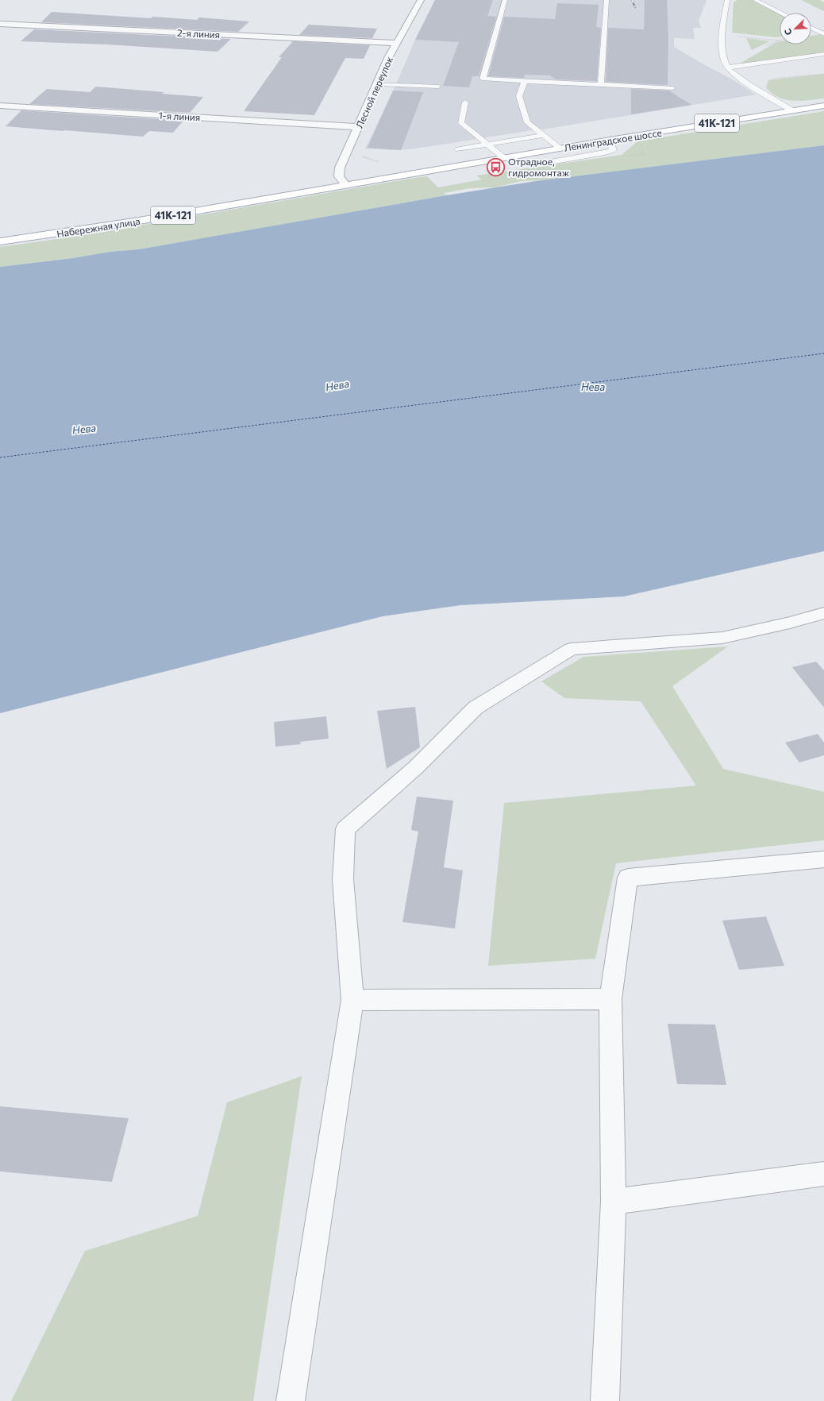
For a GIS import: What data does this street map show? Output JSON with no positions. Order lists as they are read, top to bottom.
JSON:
{
  "streets": {
    "main road": ["41К-121", "Ленинградское шоссе", "Набережная улица"],
    "street": ["2-я линия", "Лесной переулок", "1-я линия"]
  },
  "crossings": [
    ["2-я линия", "Лесной переулок"],
    ["Лесной переулок", "1-я линия"],
    ["Лесной переулок", "Ленинградское шоссе"],
    ["Лесной переулок", "Набережная улица"],
    ["Ленинградское шоссе", "Набережная улица"]
  ],
  "water": ["Нева"],
  "places": {
    "bus stop": ["Отрадное, гидромонтаж"]
  },
  "north": "bottom left"
}
